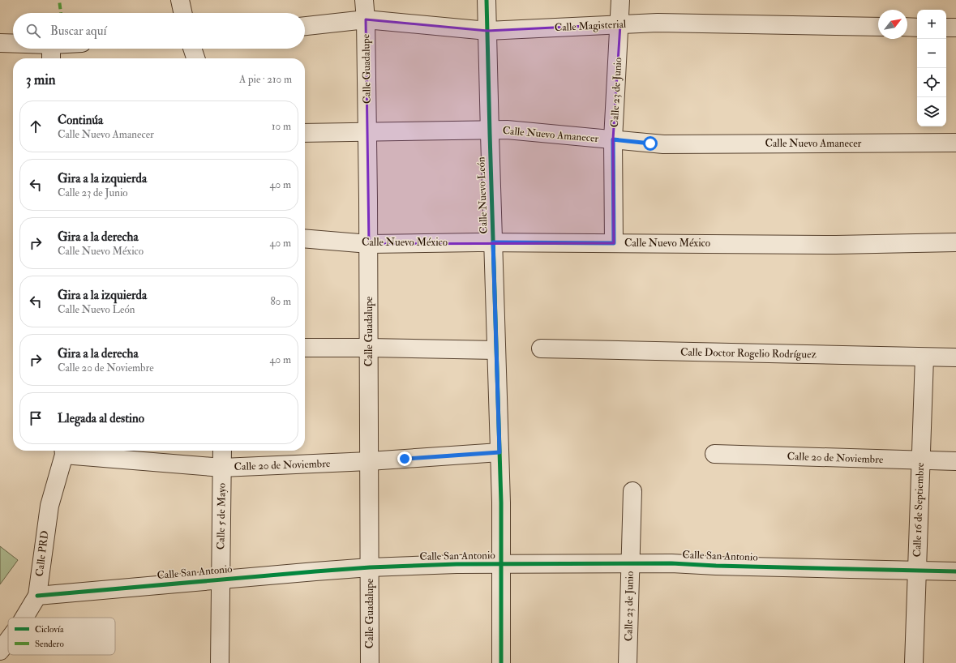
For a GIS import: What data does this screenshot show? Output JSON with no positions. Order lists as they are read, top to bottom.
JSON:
{
  "streets": {
    "street": [
      "Calle Magisterial",
      "Calle Guadalupe",
      "Calle 23 de Junio",
      "Calle Nuevo Amanecer",
      "Calle Nuevo León",
      "Calle Nuevo México",
      "Calle Doctor Rogelio Rodríguez",
      "Calle 20 de Noviembre",
      "Calle 16 de Septiembre",
      "Calle 5 de Mayo",
      "Calle PRD",
      "Calle San Antonio"
    ]
  },
  "crossings": [
    ["Calle Magisterial", "Calle Guadalupe"],
    ["Calle Magisterial", "Calle 23 de Junio"],
    ["Calle Magisterial", "Calle Nuevo León"],
    ["Calle Guadalupe", "Calle Nuevo Amanecer"],
    ["Calle Guadalupe", "Calle Nuevo México"],
    ["Calle Guadalupe", "Calle 20 de Noviembre"],
    ["Calle Guadalupe", "Calle San Antonio"],
    ["Calle 23 de Junio", "Calle Nuevo Amanecer"],
    ["Calle 23 de Junio", "Calle Nuevo México"],
    ["Calle 23 de Junio", "Calle San Antonio"],
    ["Calle Nuevo Amanecer", "Calle Nuevo León"],
    ["Calle Nuevo León", "Calle Nuevo México"],
    ["Calle Nuevo León", "Calle 20 de Noviembre"],
    ["Calle Nuevo León", "Calle San Antonio"],
    ["Calle Doctor Rogelio Rodríguez", "Calle 16 de Septiembre"],
    ["Calle 20 de Noviembre", "Calle 16 de Septiembre"],
    ["Calle 20 de Noviembre", "Calle 5 de Mayo"],
    ["Calle 20 de Noviembre", "Calle PRD"],
    ["Calle 16 de Septiembre", "Calle San Antonio"],
    ["Calle 5 de Mayo", "Calle San Antonio"],
    ["Calle PRD", "Calle San Antonio"]
  ],
  "legend": ["Ciclovía", "Sendero"],
  "north": "top right",
  "page": {
    "map_buttons": ["+", "−"],
    "search": "Buscar aquí",
    "heading": ["3 min", "A pie · 210 m"],
    "list": [
      ["Continúa", "Calle Nuevo Amanecer", "10 m"],
      ["Gira a la izquierda", "Calle 23 de Junio", "40 m"],
      ["Gira a la derecha", "Calle Nuevo México", "40 m"],
      ["Gira a la izquierda", "Calle Nuevo León", "80 m"],
      ["Gira a la derecha", "Calle 20 de Noviembre", "40 m"],
      "Llegada al destino"
    ]
  }
}
